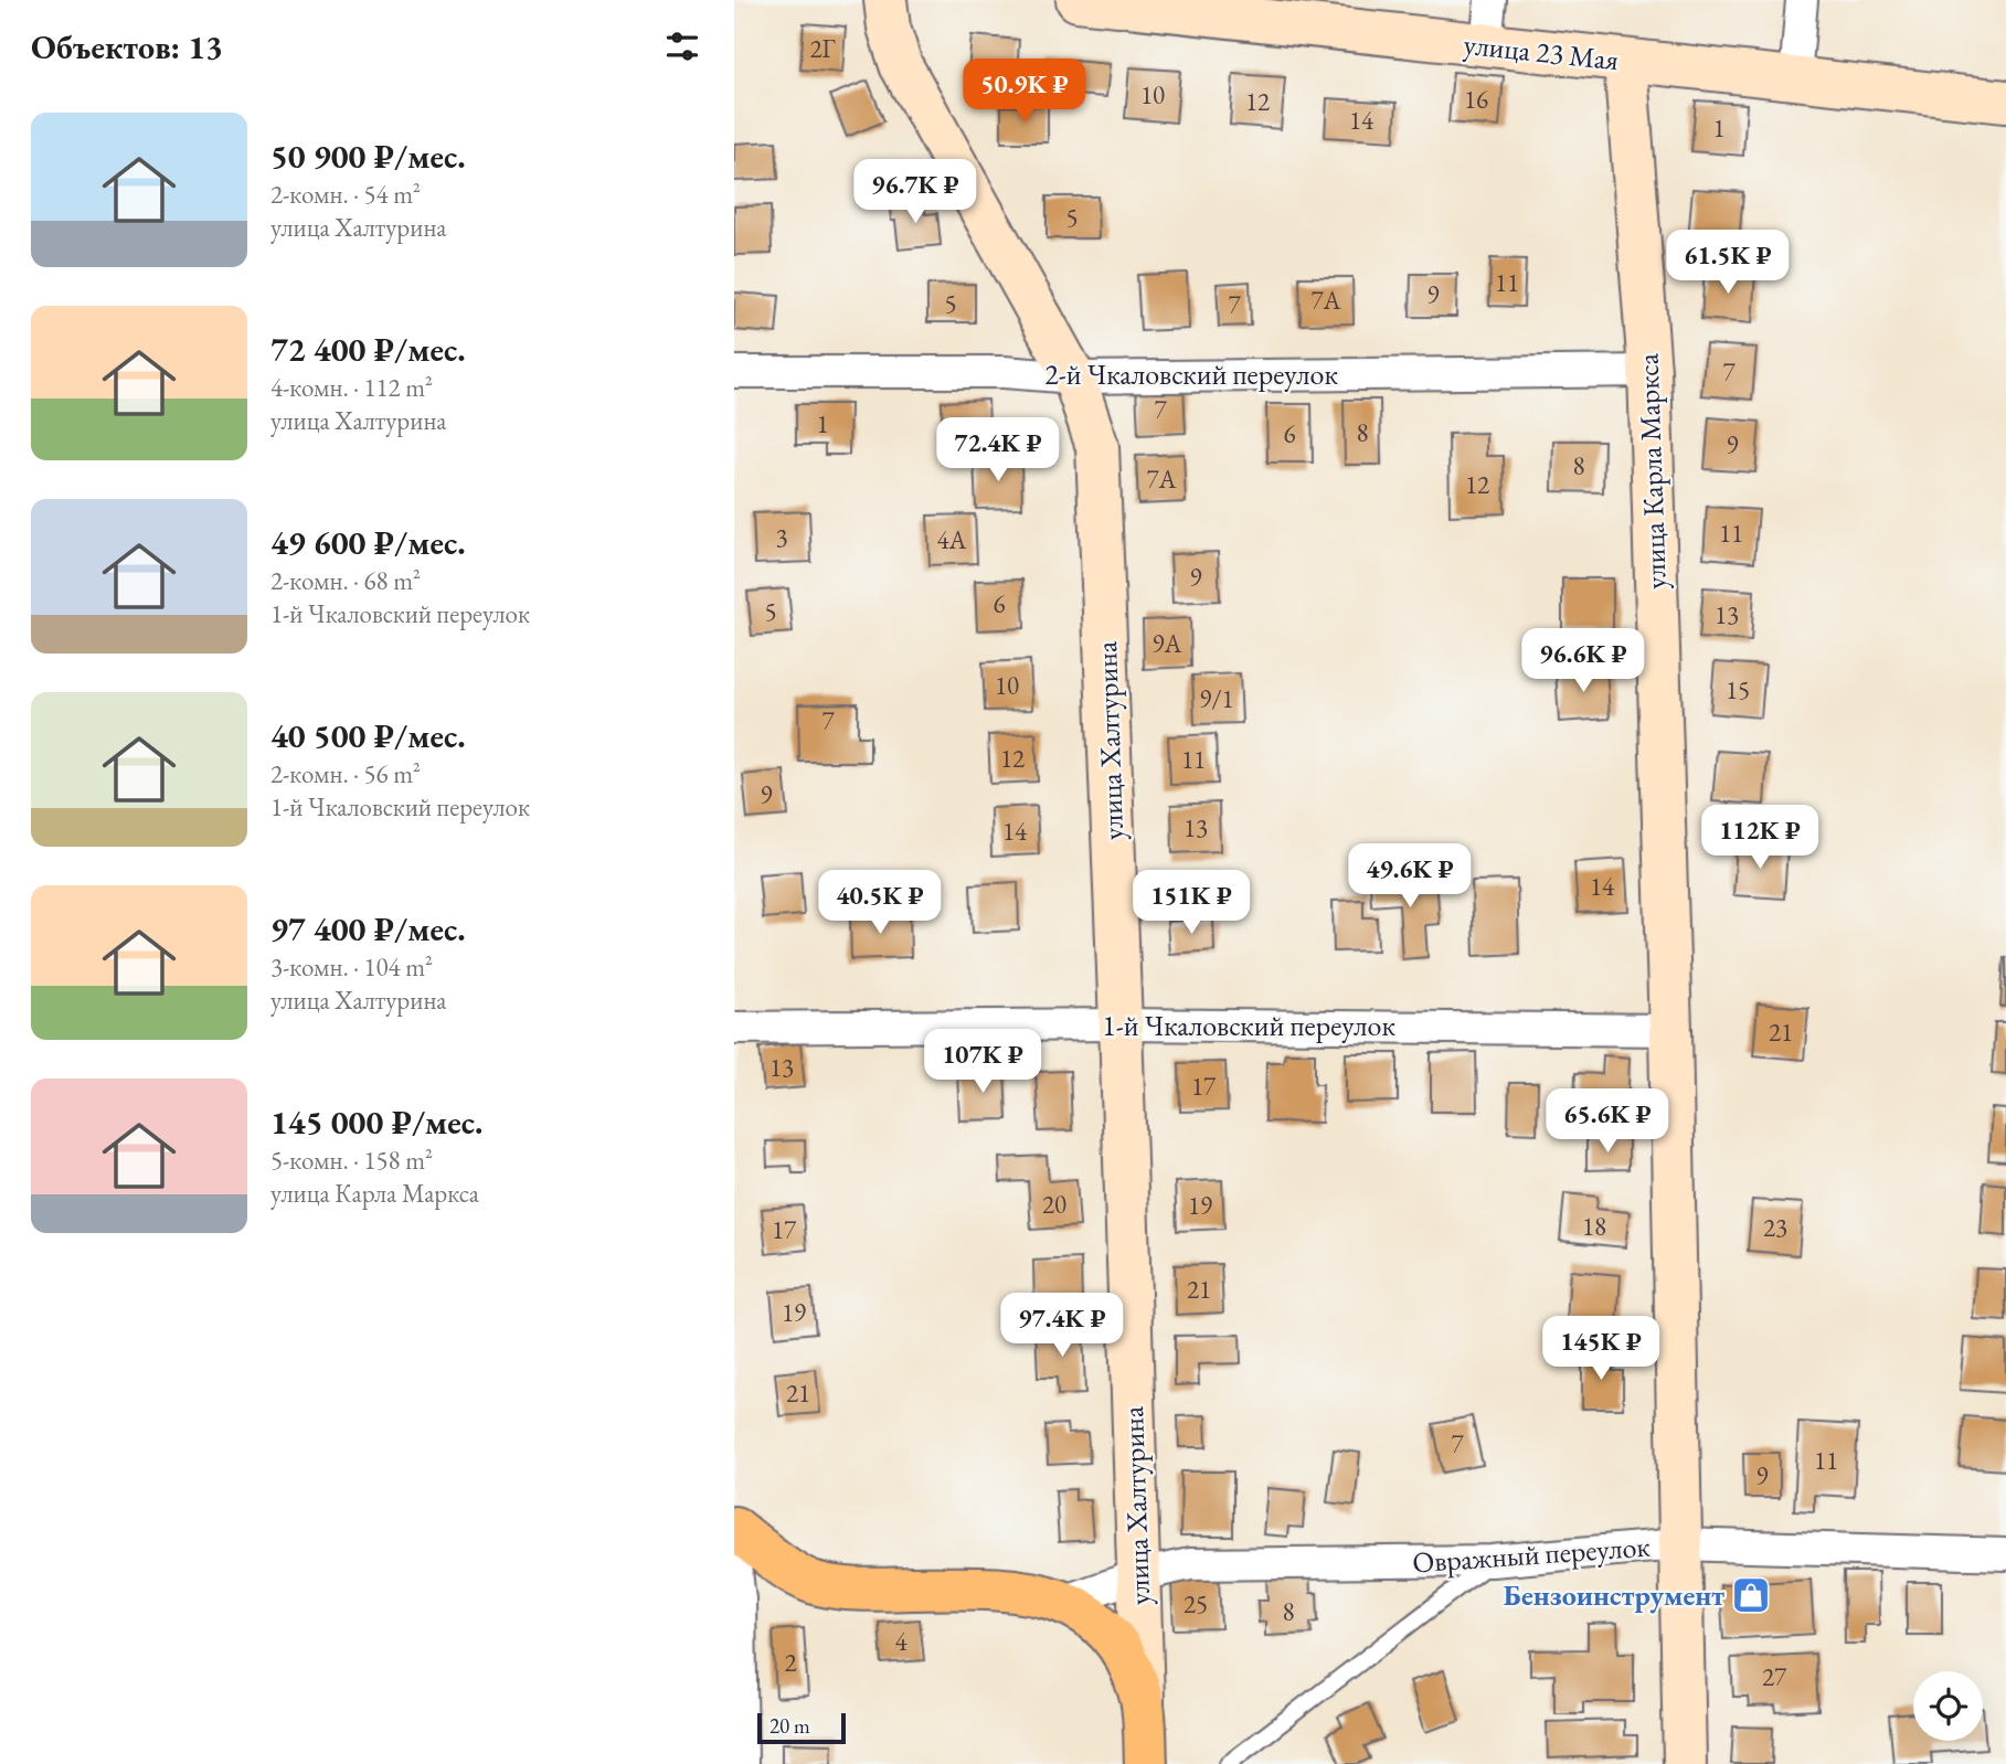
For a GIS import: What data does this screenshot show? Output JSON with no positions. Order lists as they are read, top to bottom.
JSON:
{
  "streets": {
    "main road": ["улица Халтурина"],
    "street": [
      "улица 23 Мая",
      "2-й Чкаловский переулок",
      "улица Карла Маркса",
      "1-й Чкаловский переулок",
      "Овражный переулок"
    ]
  },
  "crossings": [
    ["улица 23 Мая", "улица Карла Маркса"],
    ["2-й Чкаловский переулок", "улица Карла Маркса"],
    ["2-й Чкаловский переулок", "улица Халтурина"],
    ["улица Карла Маркса", "1-й Чкаловский переулок"],
    ["улица Карла Маркса", "Овражный переулок"],
    ["улица Халтурина", "1-й Чкаловский переулок"],
    ["улица Халтурина", "Овражный переулок"]
  ],
  "places": {
    "shop": ["Бензоинструмент"]
  },
  "house_numbers": [
    "2Г",
    "10",
    "16",
    "12",
    "14",
    "1",
    "5",
    "11",
    "9",
    "7А",
    "5",
    "7",
    "7",
    "7",
    "1",
    "8",
    "6",
    "9",
    "8",
    "7А",
    "12",
    "11",
    "3",
    "4А",
    "9",
    "6",
    "5",
    "13",
    "9А",
    "10",
    "15",
    "9/1",
    "7",
    "12",
    "11",
    "9",
    "13",
    "14",
    "14",
    "21",
    "13",
    "17",
    "20",
    "19",
    "18",
    "23",
    "17",
    "21",
    "19",
    "21",
    "7",
    "11",
    "9",
    "25",
    "8",
    "4",
    "2",
    "27"
  ],
  "scale_bar": "20 m",
  "page": {
    "heading": "Объектов: 13",
    "price": [
      "50.9K ₽",
      "96.7K ₽",
      "61.5K ₽",
      "72.4K ₽",
      "96.6K ₽",
      "112K ₽",
      "49.6K ₽",
      "40.5K ₽",
      "151K ₽",
      "107K ₽",
      "65.6K ₽",
      "97.4K ₽",
      "145K ₽"
    ],
    "list": [
      {
        "name": "50 900 ₽/мес.",
        "note": "2-комн. · 54 m² · улица Халтурина"
      },
      {
        "name": "72 400 ₽/мес.",
        "note": "4-комн. · 112 m² · улица Халтурина"
      },
      {
        "name": "49 600 ₽/мес.",
        "note": "2-комн. · 68 m² · 1-й Чкаловский переулок"
      },
      {
        "name": "40 500 ₽/мес.",
        "note": "2-комн. · 56 m² · 1-й Чкаловский переулок"
      },
      {
        "name": "97 400 ₽/мес.",
        "note": "3-комн. · 104 m² · улица Халтурина"
      },
      {
        "name": "145 000 ₽/мес.",
        "note": "5-комн. · 158 m² · улица Карла Маркса"
      }
    ],
    "scale": "20 m"
  }
}
